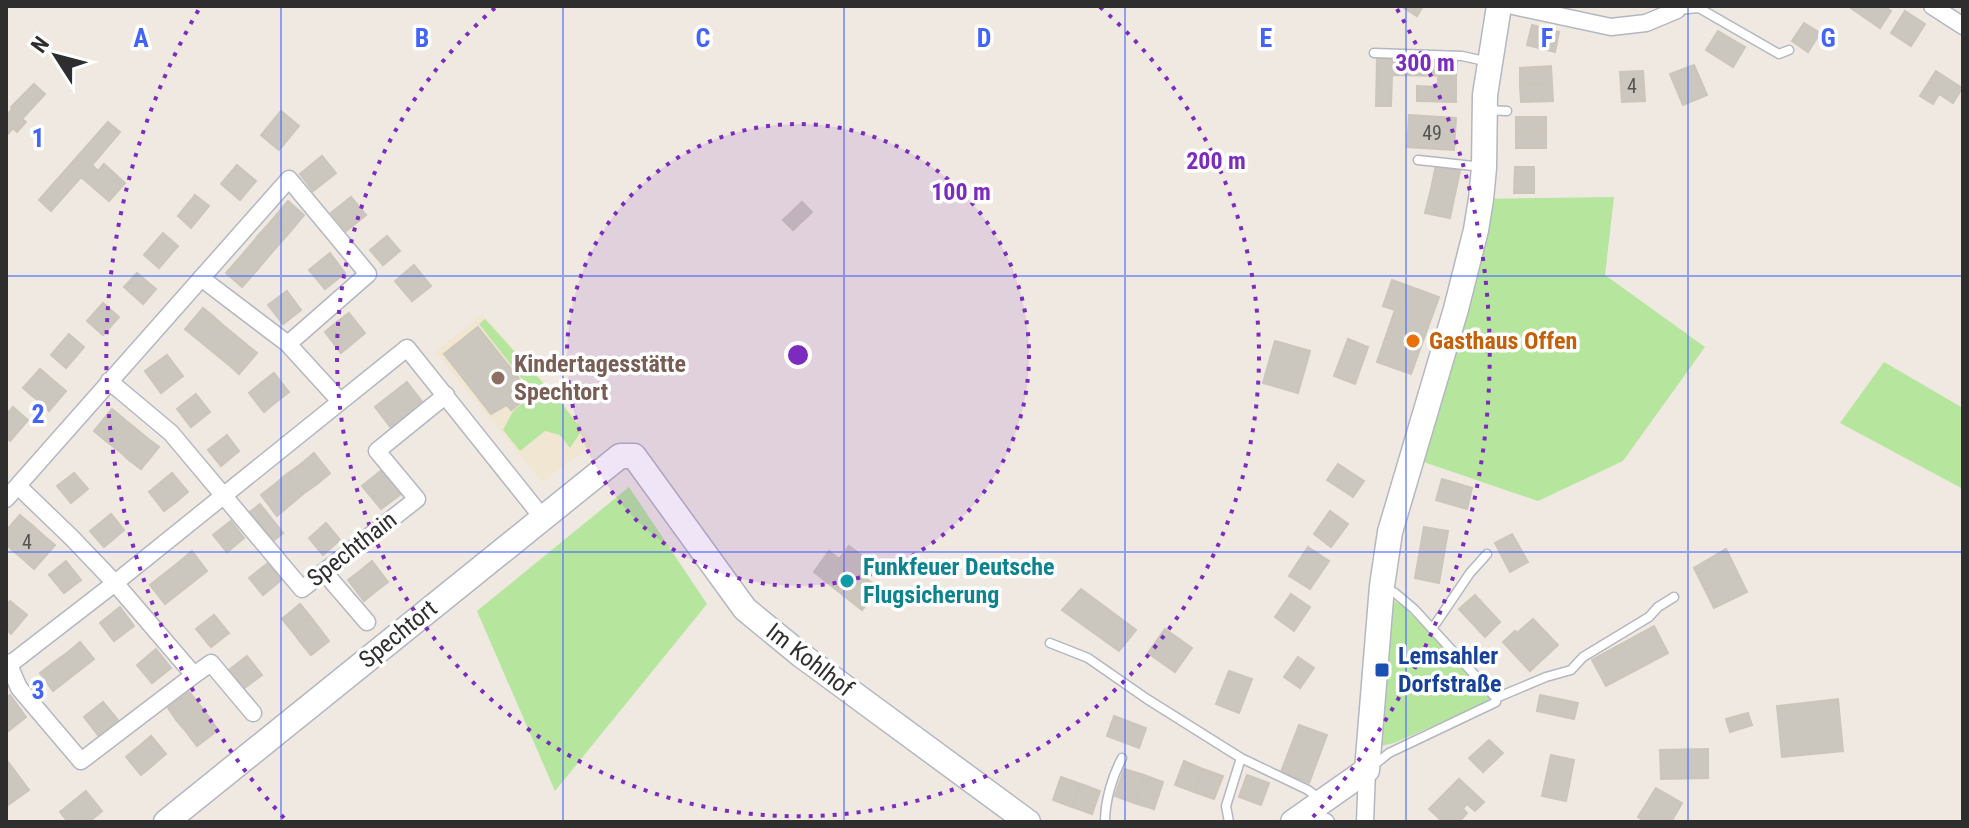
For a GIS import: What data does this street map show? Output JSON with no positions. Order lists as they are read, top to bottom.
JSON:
{
  "streets": {
    "street": ["Spechthain", "Spechtort", "Im Kohlhof"]
  },
  "crossings": [
    ["Spechtort", "Im Kohlhof"]
  ],
  "places": {
    "other": ["Gasthaus Offen", "Kindertagesstätte Spechtort", "Funkfeuer Deutsche Flugsicherung"],
    "transit": ["Lemsahler Dorfstraße"]
  },
  "house_numbers": ["4", "49", "4"],
  "north": "top left",
  "grid": {
    "columns": [
      "A",
      "B",
      "C",
      "D",
      "E",
      "F",
      "G"
    ],
    "rows": ["1", "2", "3"]
  },
  "rings": ["300 m", "200 m", "100 m"]
}
